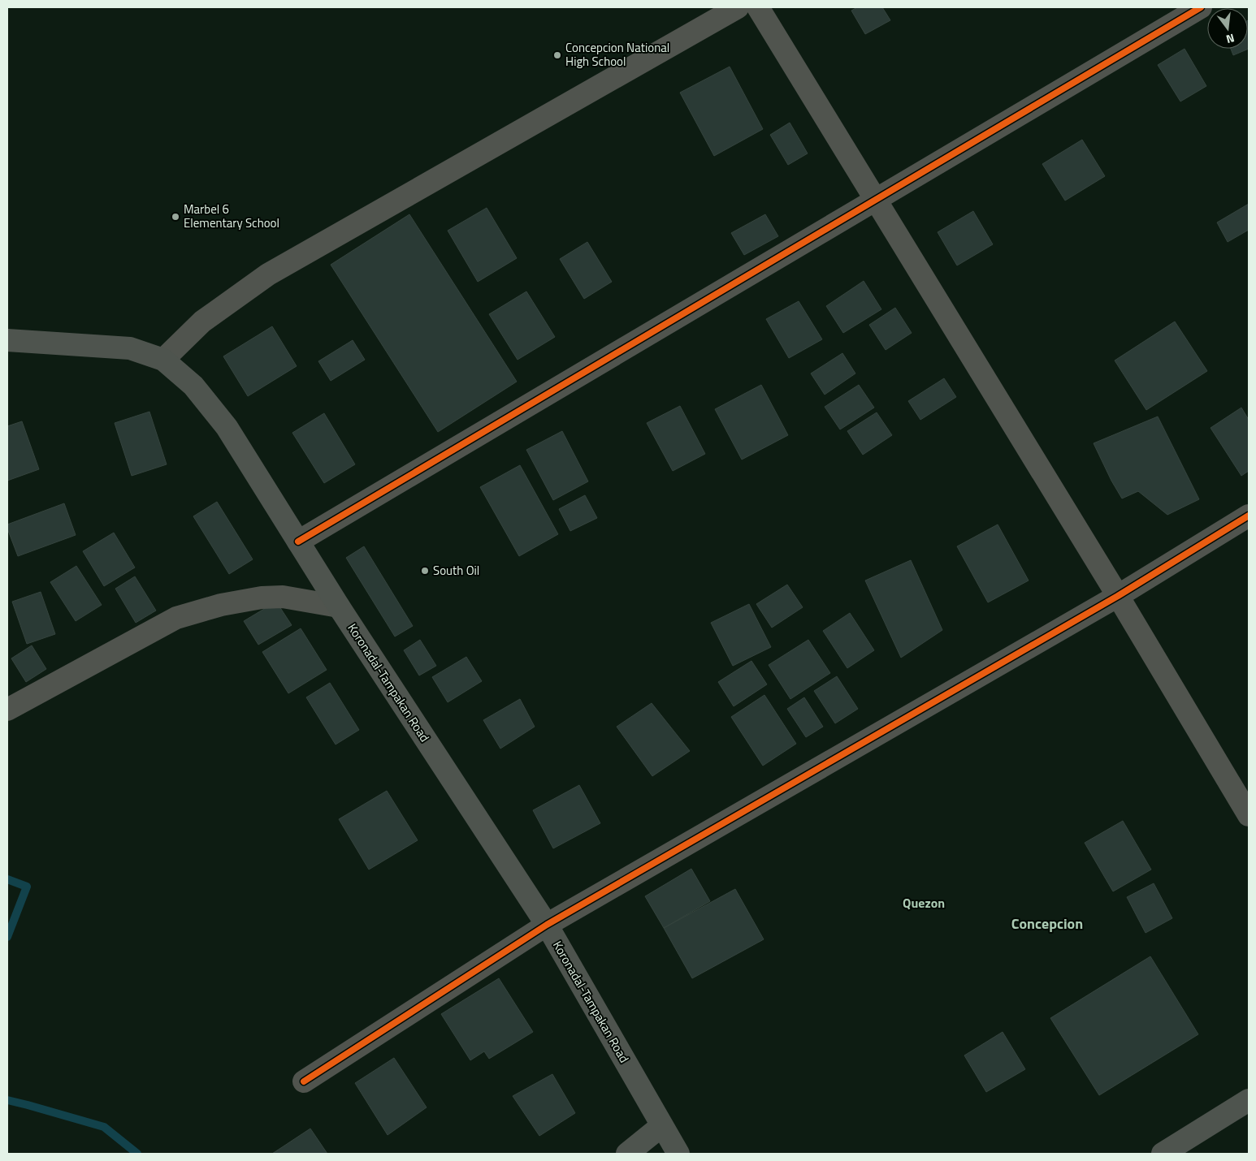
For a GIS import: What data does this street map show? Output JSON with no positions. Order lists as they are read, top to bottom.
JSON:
{
  "streets": {
    "main road": ["Koronadal-Tampakan Road"]
  },
  "districts": ["Quezon", "Concepcion"],
  "places": ["Concepcion National High School", "Marbel 6 Elementary School", "South Oil"],
  "north": "bottom"
}
